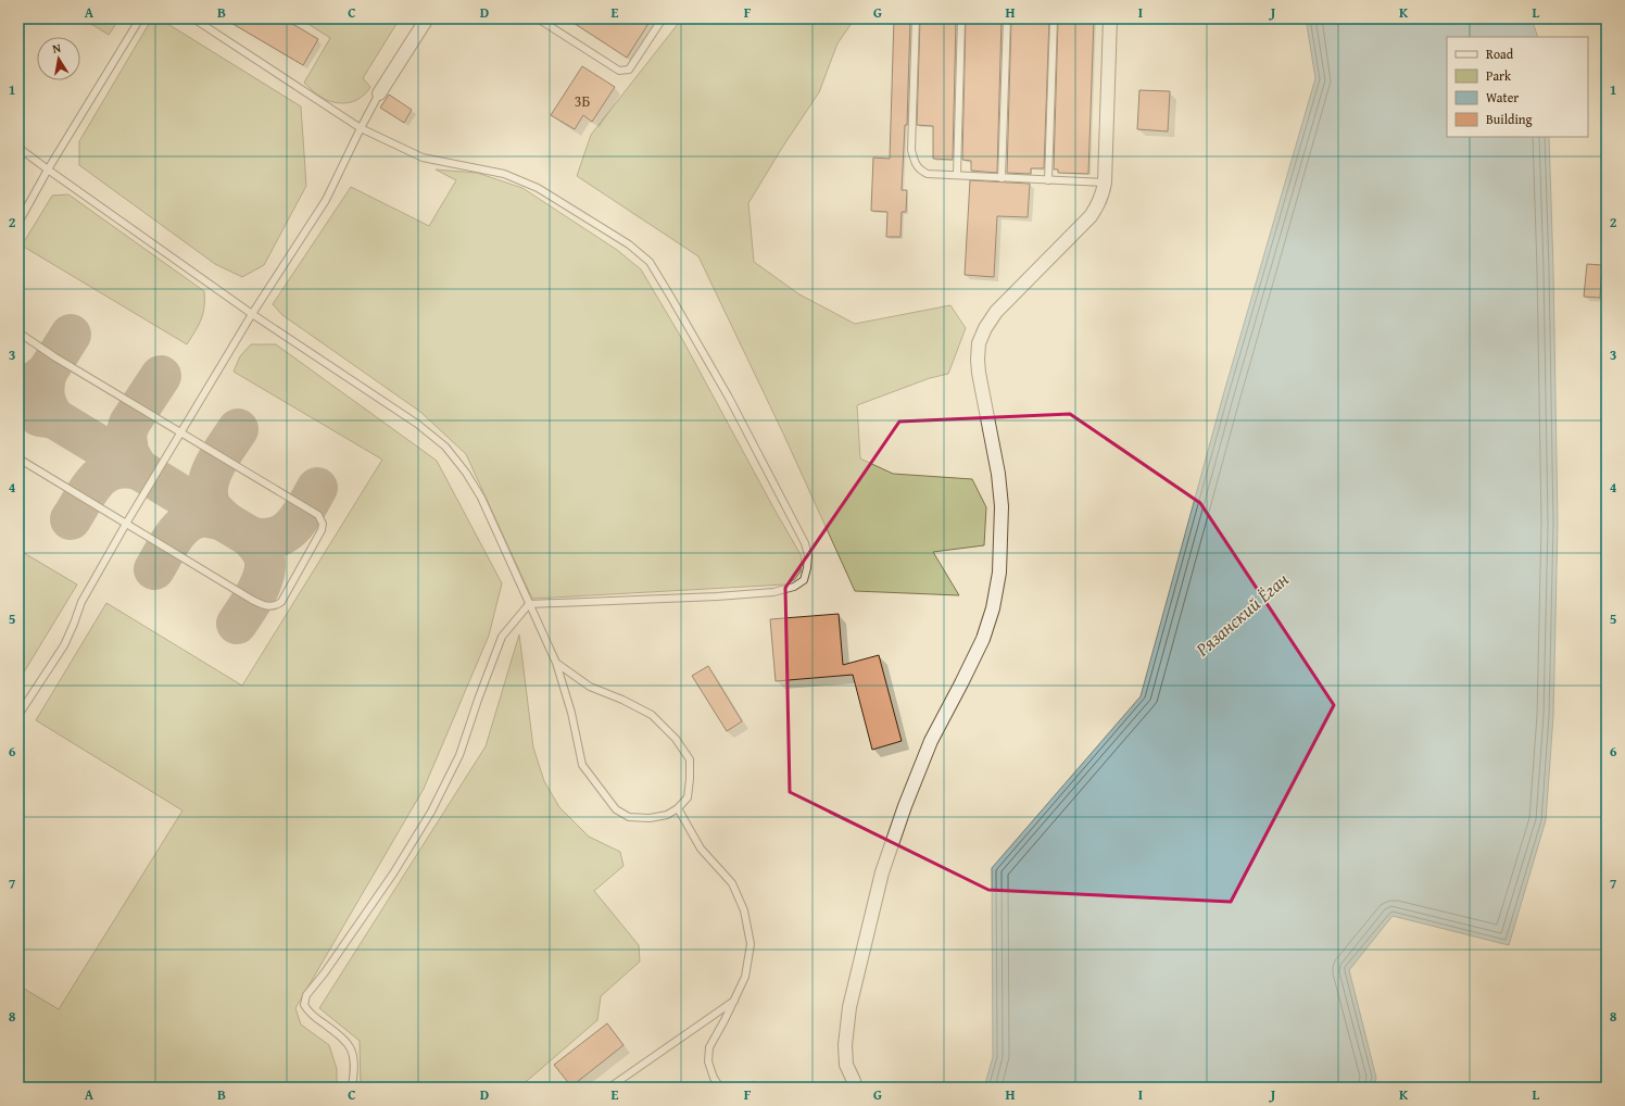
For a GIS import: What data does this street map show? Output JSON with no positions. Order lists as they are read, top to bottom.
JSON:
{
  "water": ["Рязанский Ёган"],
  "house_numbers": ["3Б"],
  "legend": [
    "Road",
    "Park",
    "Water",
    "Building"
  ],
  "north": "top",
  "grid": {
    "columns": [
      "A",
      "B",
      "C",
      "D",
      "E",
      "F",
      "G",
      "H",
      "I",
      "J",
      "K",
      "L"
    ],
    "rows": [
      "1",
      "2",
      "3",
      "4",
      "5",
      "6",
      "7",
      "8"
    ]
  }
}
